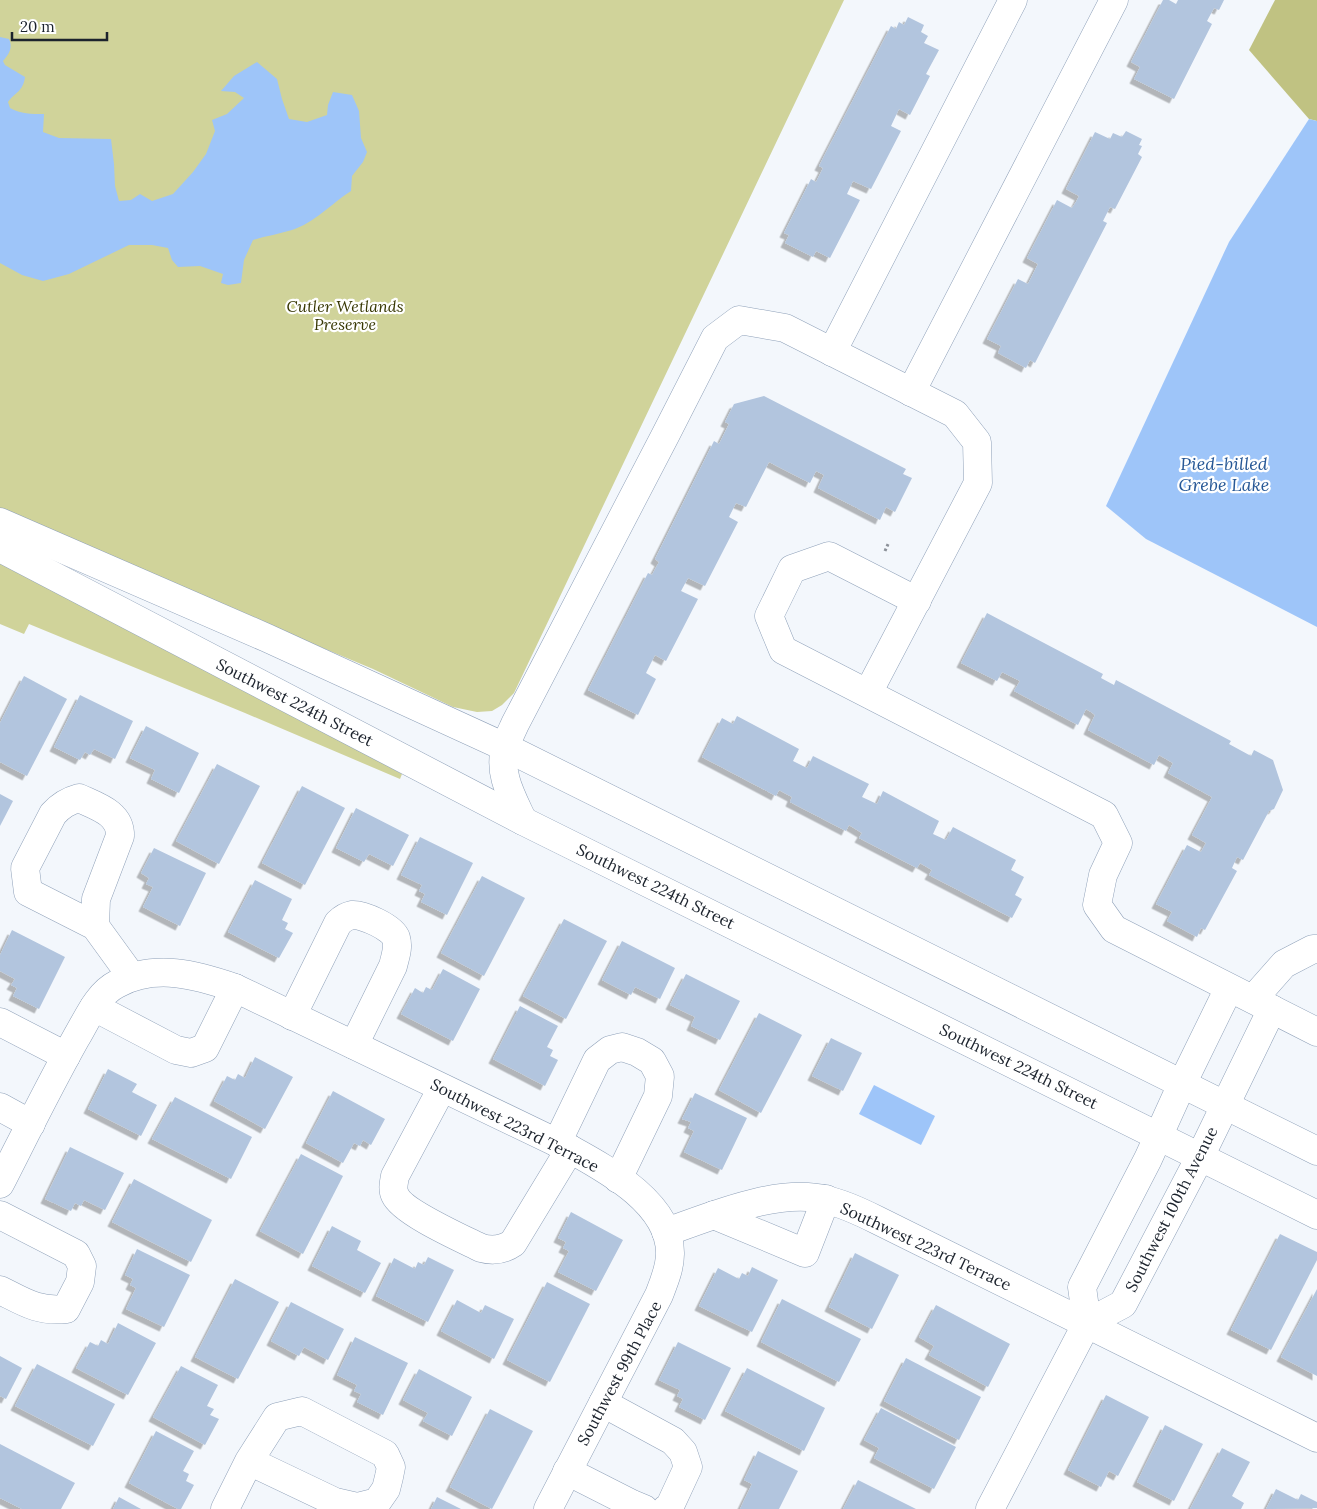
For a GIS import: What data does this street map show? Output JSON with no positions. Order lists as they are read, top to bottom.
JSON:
{
  "streets": {
    "street": [
      "Southwest 224th Street",
      "Southwest 223rd Terrace",
      "Southwest 100th Avenue",
      "Southwest 99th Place"
    ]
  },
  "crossings": [
    ["Southwest 224th Street", "Southwest 100th Avenue"],
    ["Southwest 223rd Terrace", "Southwest 100th Avenue"],
    ["Southwest 223rd Terrace", "Southwest 99th Place"]
  ],
  "water": ["Pied-billed Grebe Lake"],
  "parks": ["Cutler Wetlands Preserve"],
  "scale_bar": "20 m"
}
